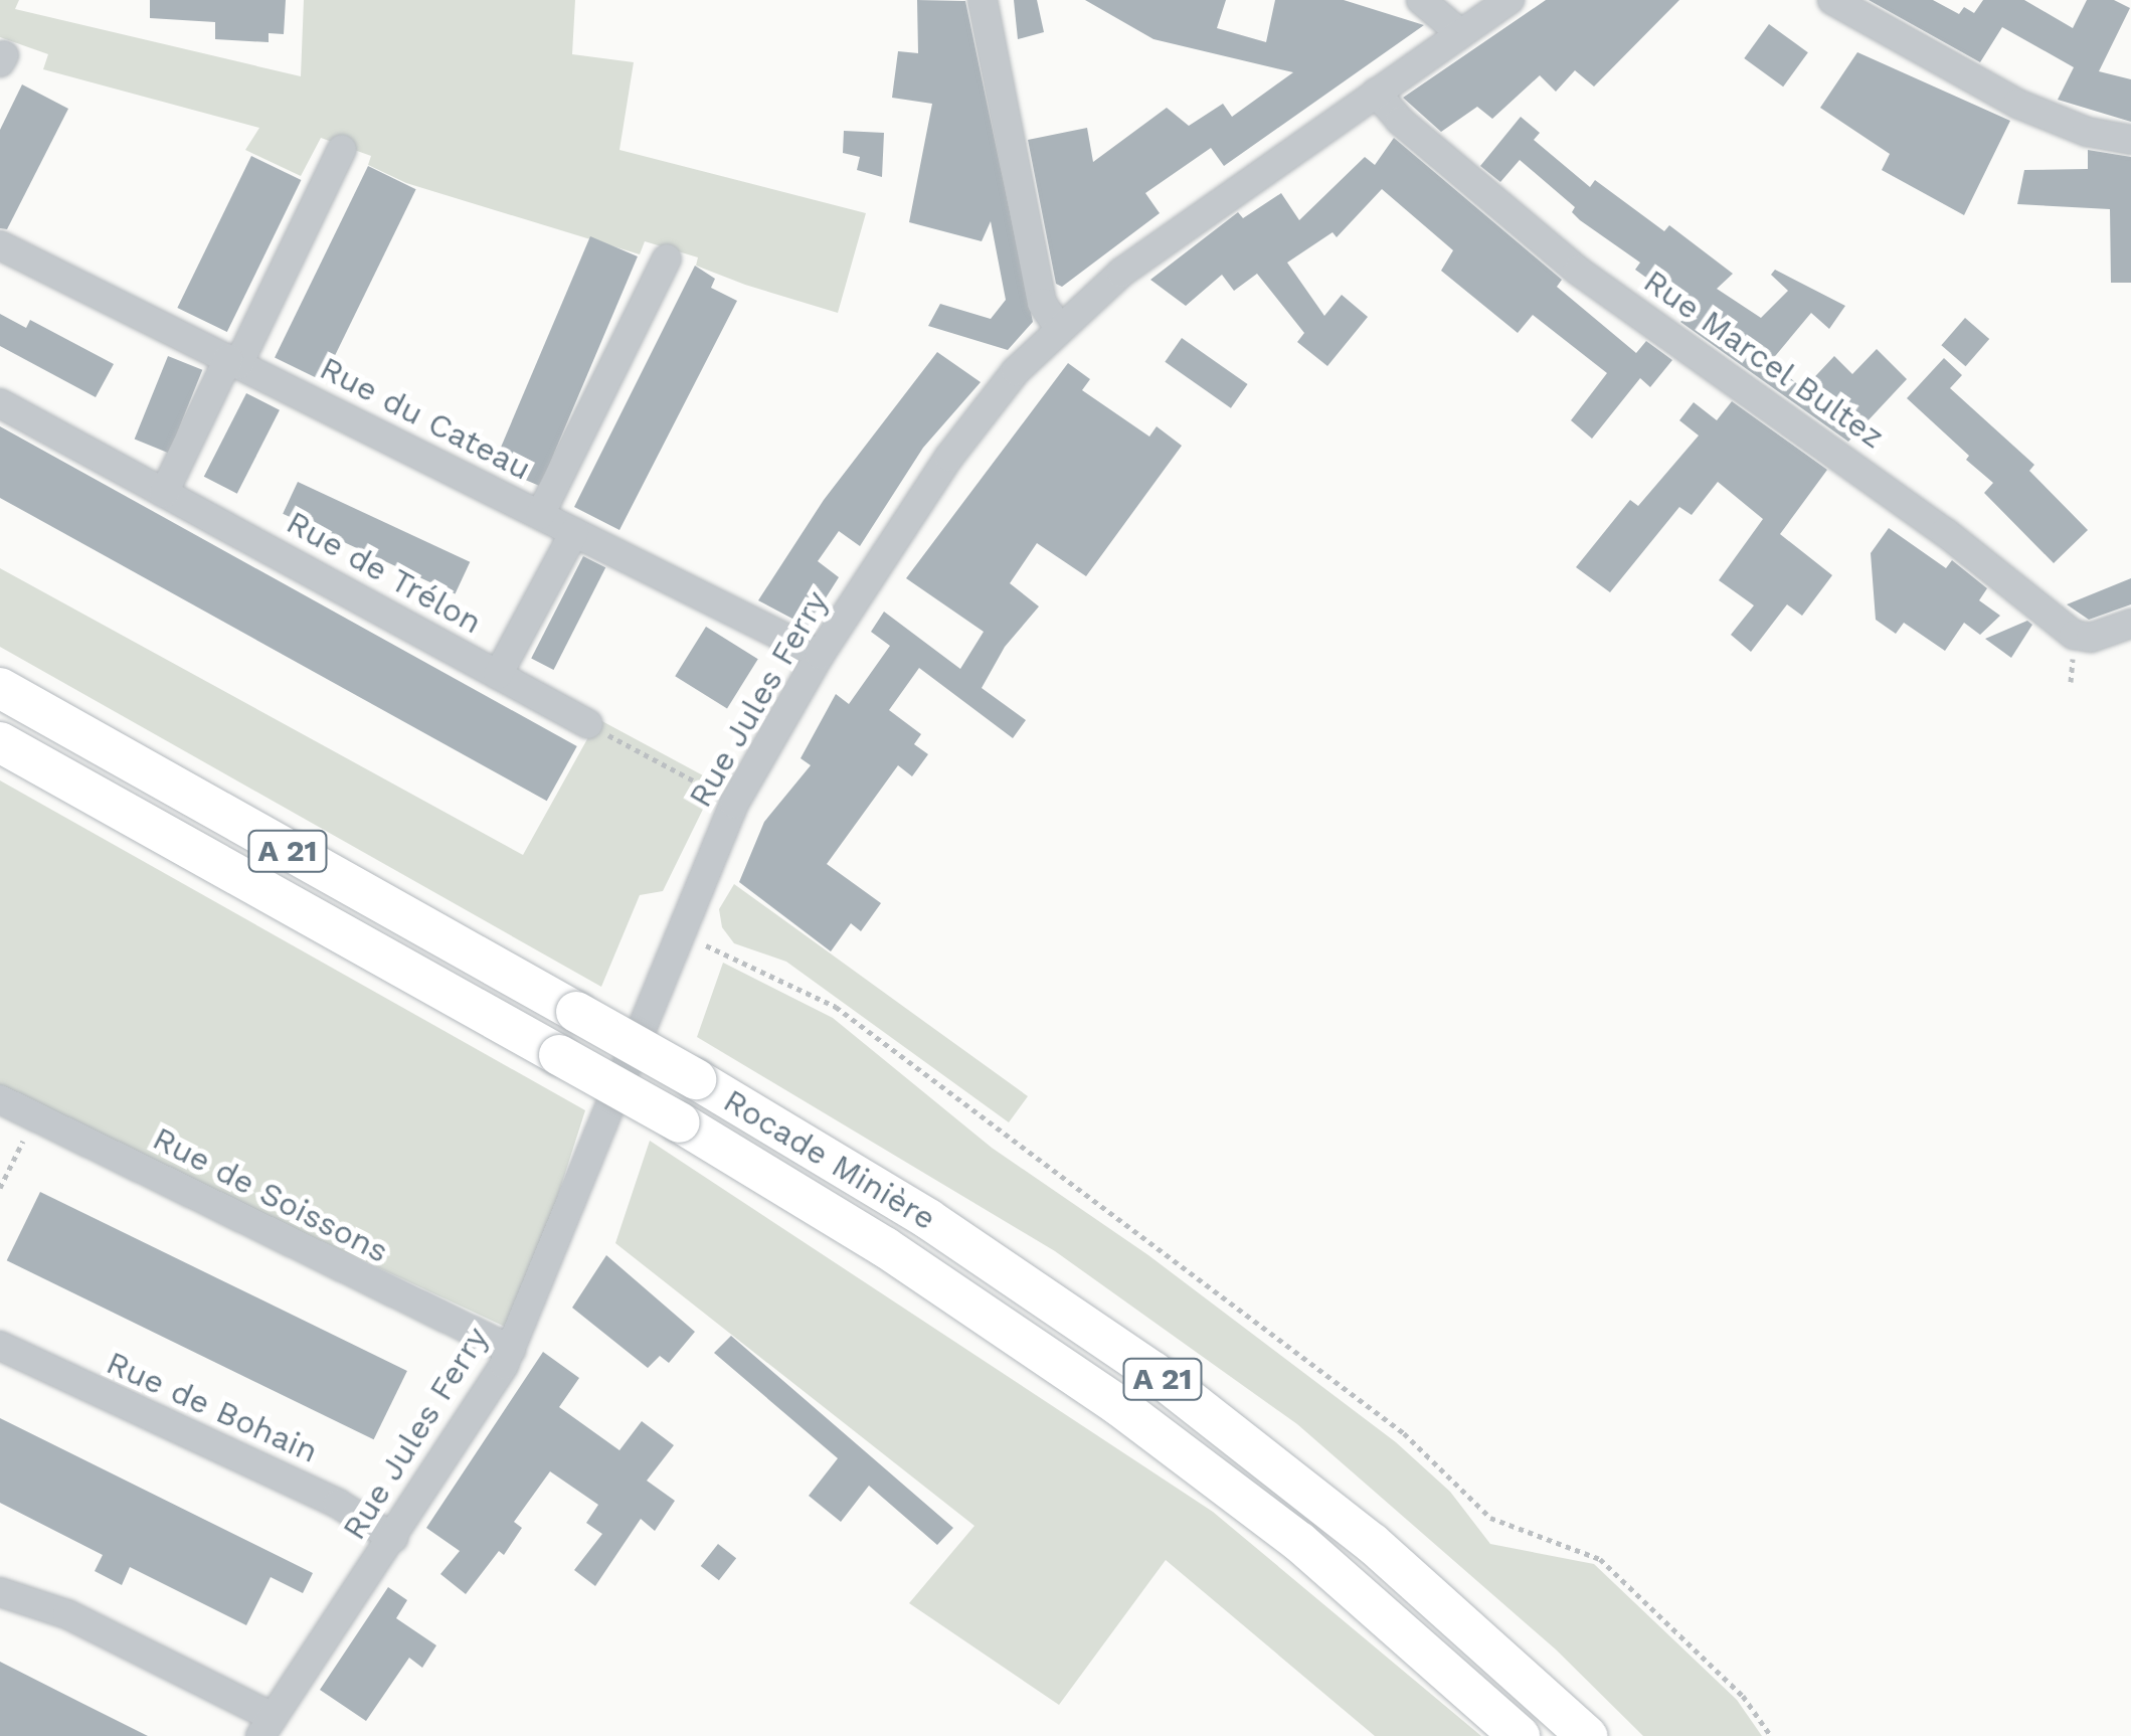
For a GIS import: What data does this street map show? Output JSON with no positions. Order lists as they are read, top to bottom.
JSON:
{
  "streets": {
    "highway": ["A 21", "Rocade Minière"],
    "street": [
      "Rue Marcel Bultez",
      "Rue du Cateau",
      "Rue de Trélon",
      "Rue Jules Ferry",
      "Rue de Soissons",
      "Rue de Bohain"
    ]
  },
  "crossings": [
    ["Rue Marcel Bultez", "Rue Jules Ferry"],
    ["Rue du Cateau", "Rue Jules Ferry"],
    ["Rue Jules Ferry", "Rue de Soissons"],
    ["Rue Jules Ferry", "Rue de Bohain"]
  ]
}
